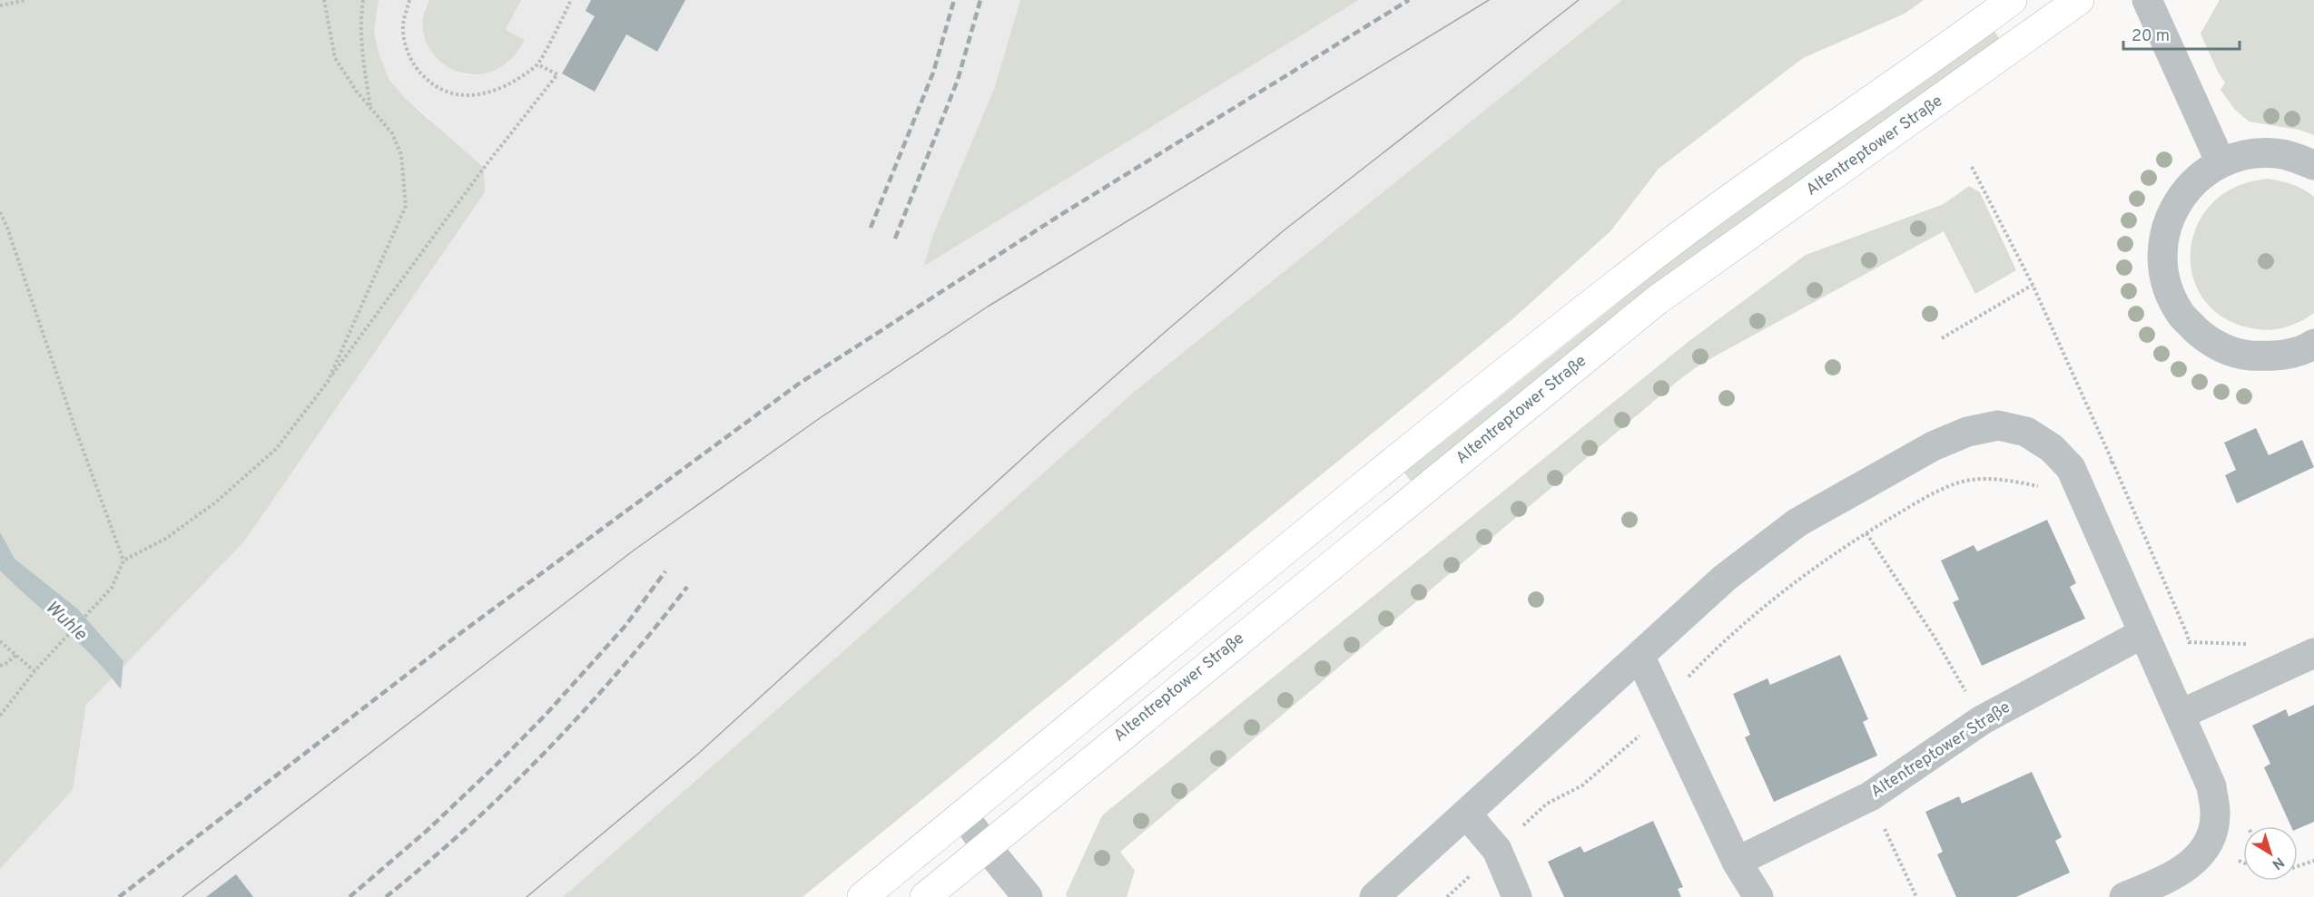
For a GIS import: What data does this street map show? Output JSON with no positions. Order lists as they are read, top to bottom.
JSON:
{
  "streets": {
    "main road": ["Altentreptower Straße"]
  },
  "water": ["Wuhle"],
  "scale_bar": "20 m",
  "north": "bottom right"
}
